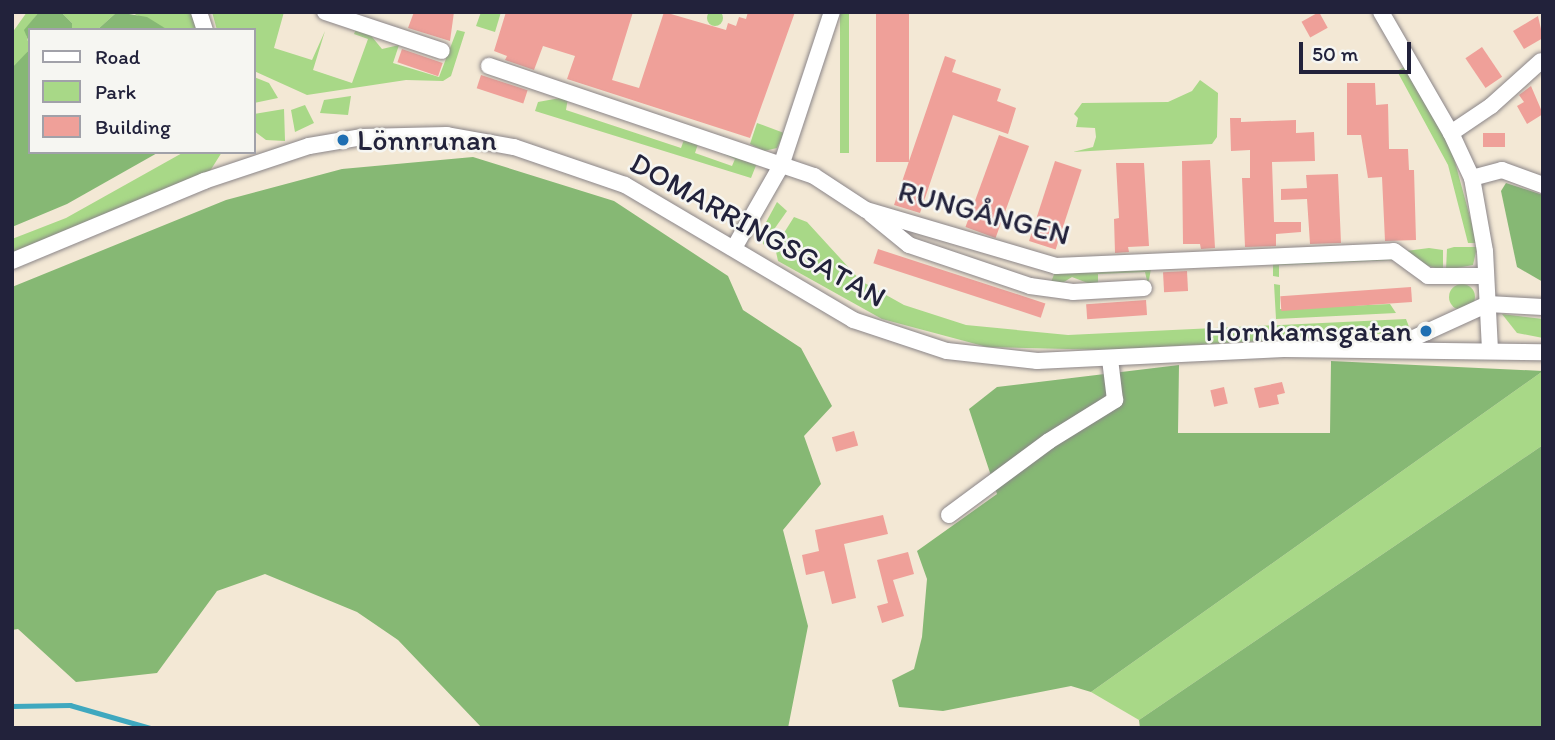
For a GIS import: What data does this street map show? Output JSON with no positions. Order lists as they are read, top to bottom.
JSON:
{
  "streets": {
    "street": ["RUNGÅNGEN", "DOMARRINGSGATAN"]
  },
  "places": ["Lönnrunan", "Hornkamsgatan"],
  "legend": ["Road", "Park", "Building"],
  "scale_bar": "50 m"
}
